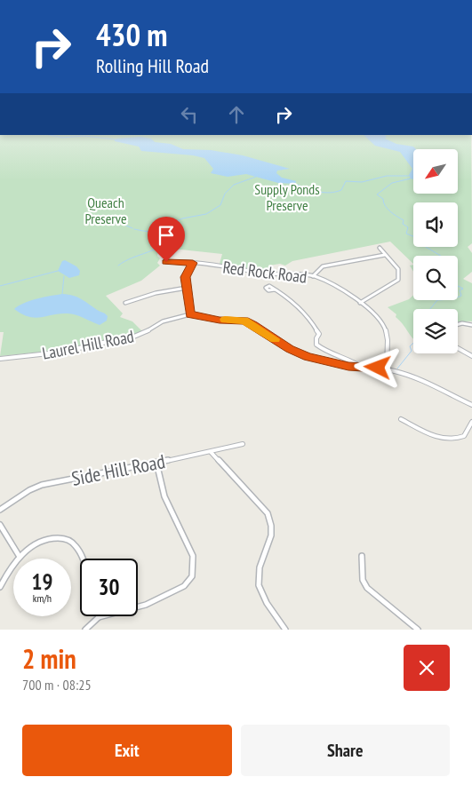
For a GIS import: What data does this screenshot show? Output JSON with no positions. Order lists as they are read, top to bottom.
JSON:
{
  "streets": {
    "street": ["Red Rock Road", "Laurel Hill Road", "Side Hill Road"]
  },
  "crossings": [
    ["Red Rock Road", "Laurel Hill Road"]
  ],
  "parks": ["Supply Ponds Preserve", "Queach Preserve"],
  "north": "bottom left",
  "page": {
    "turn": ["430 m", "Rolling Hill Road"],
    "speed": "19 km/h",
    "limit": "30",
    "heading": ["2 min", "700 m · 08:25"],
    "buttons": ["Exit", "Share"]
  }
}
